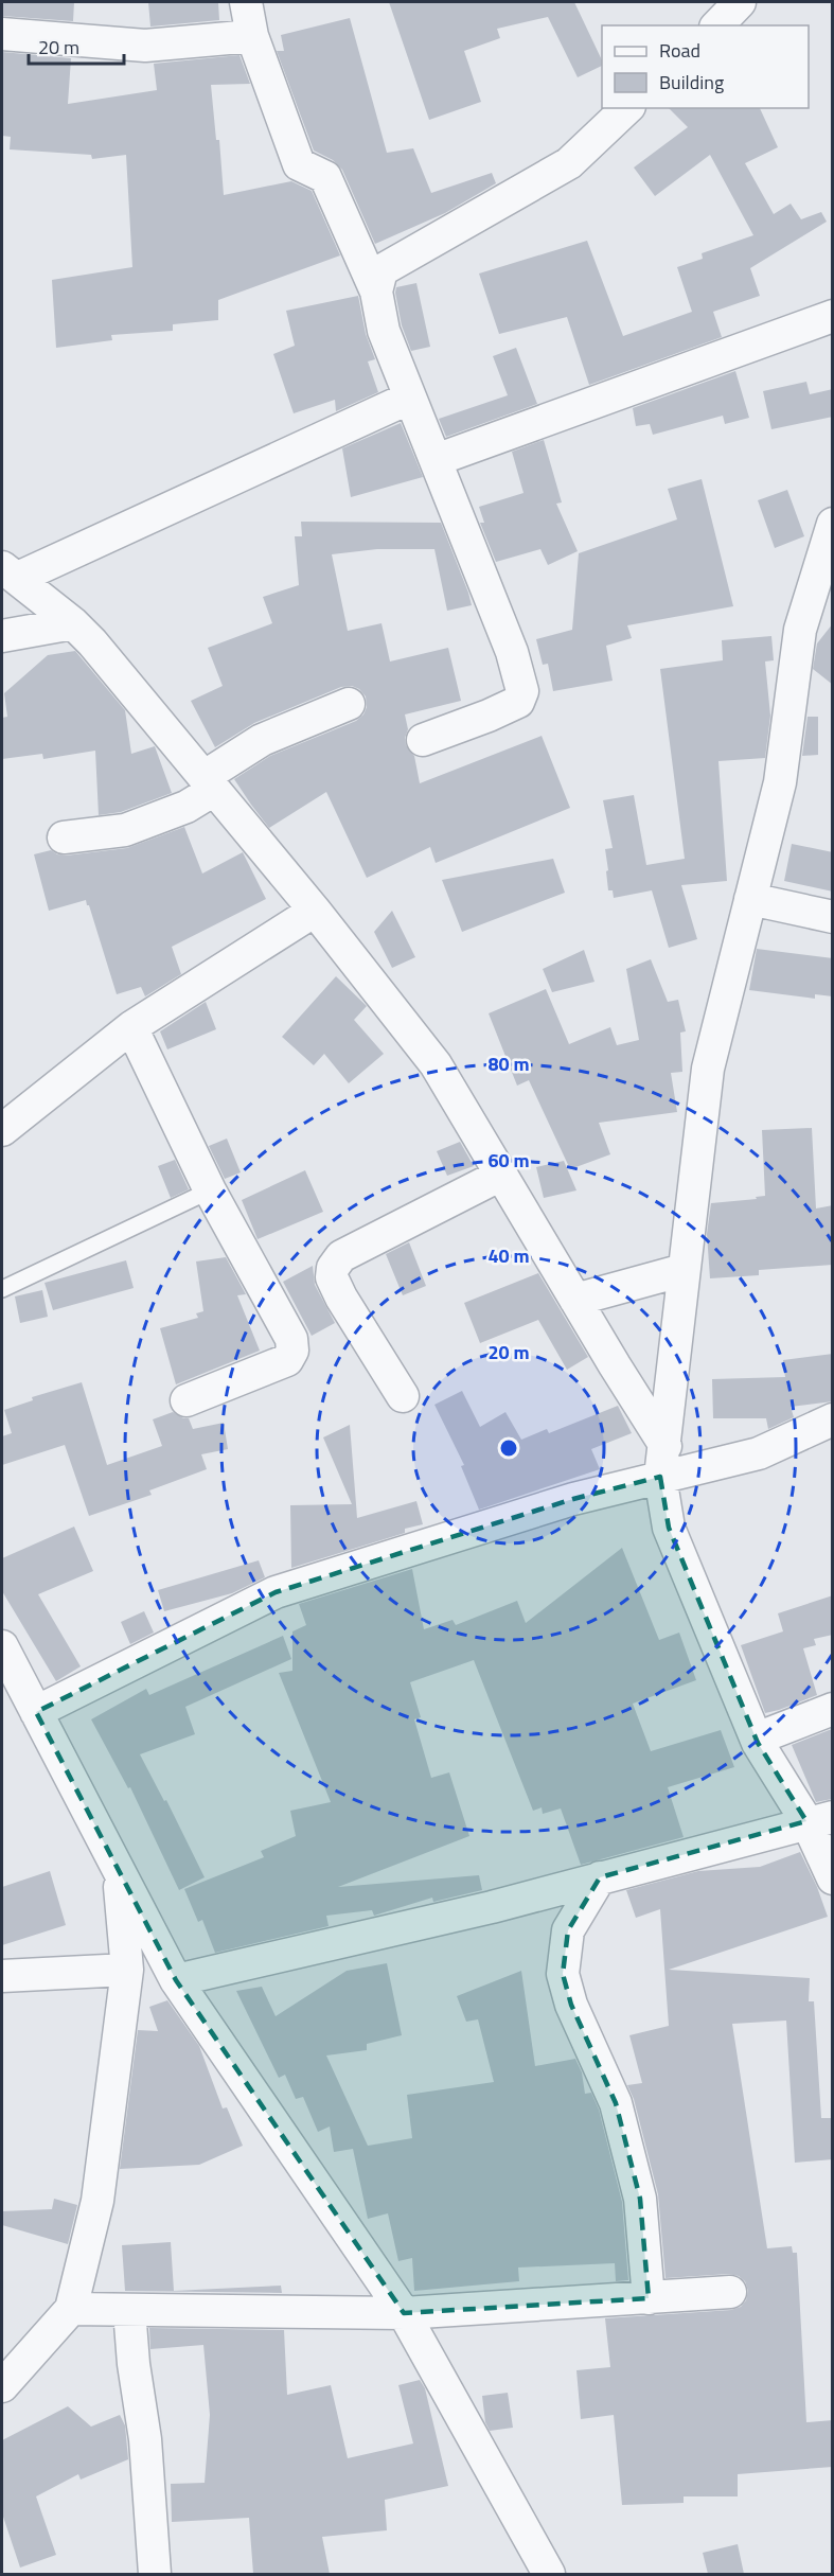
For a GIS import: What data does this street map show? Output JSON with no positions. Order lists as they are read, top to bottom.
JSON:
{
  "legend": ["Road", "Building"],
  "scale_bar": "20 m",
  "rings": [
    "80 m",
    "60 m",
    "40 m",
    "20 m"
  ]
}
